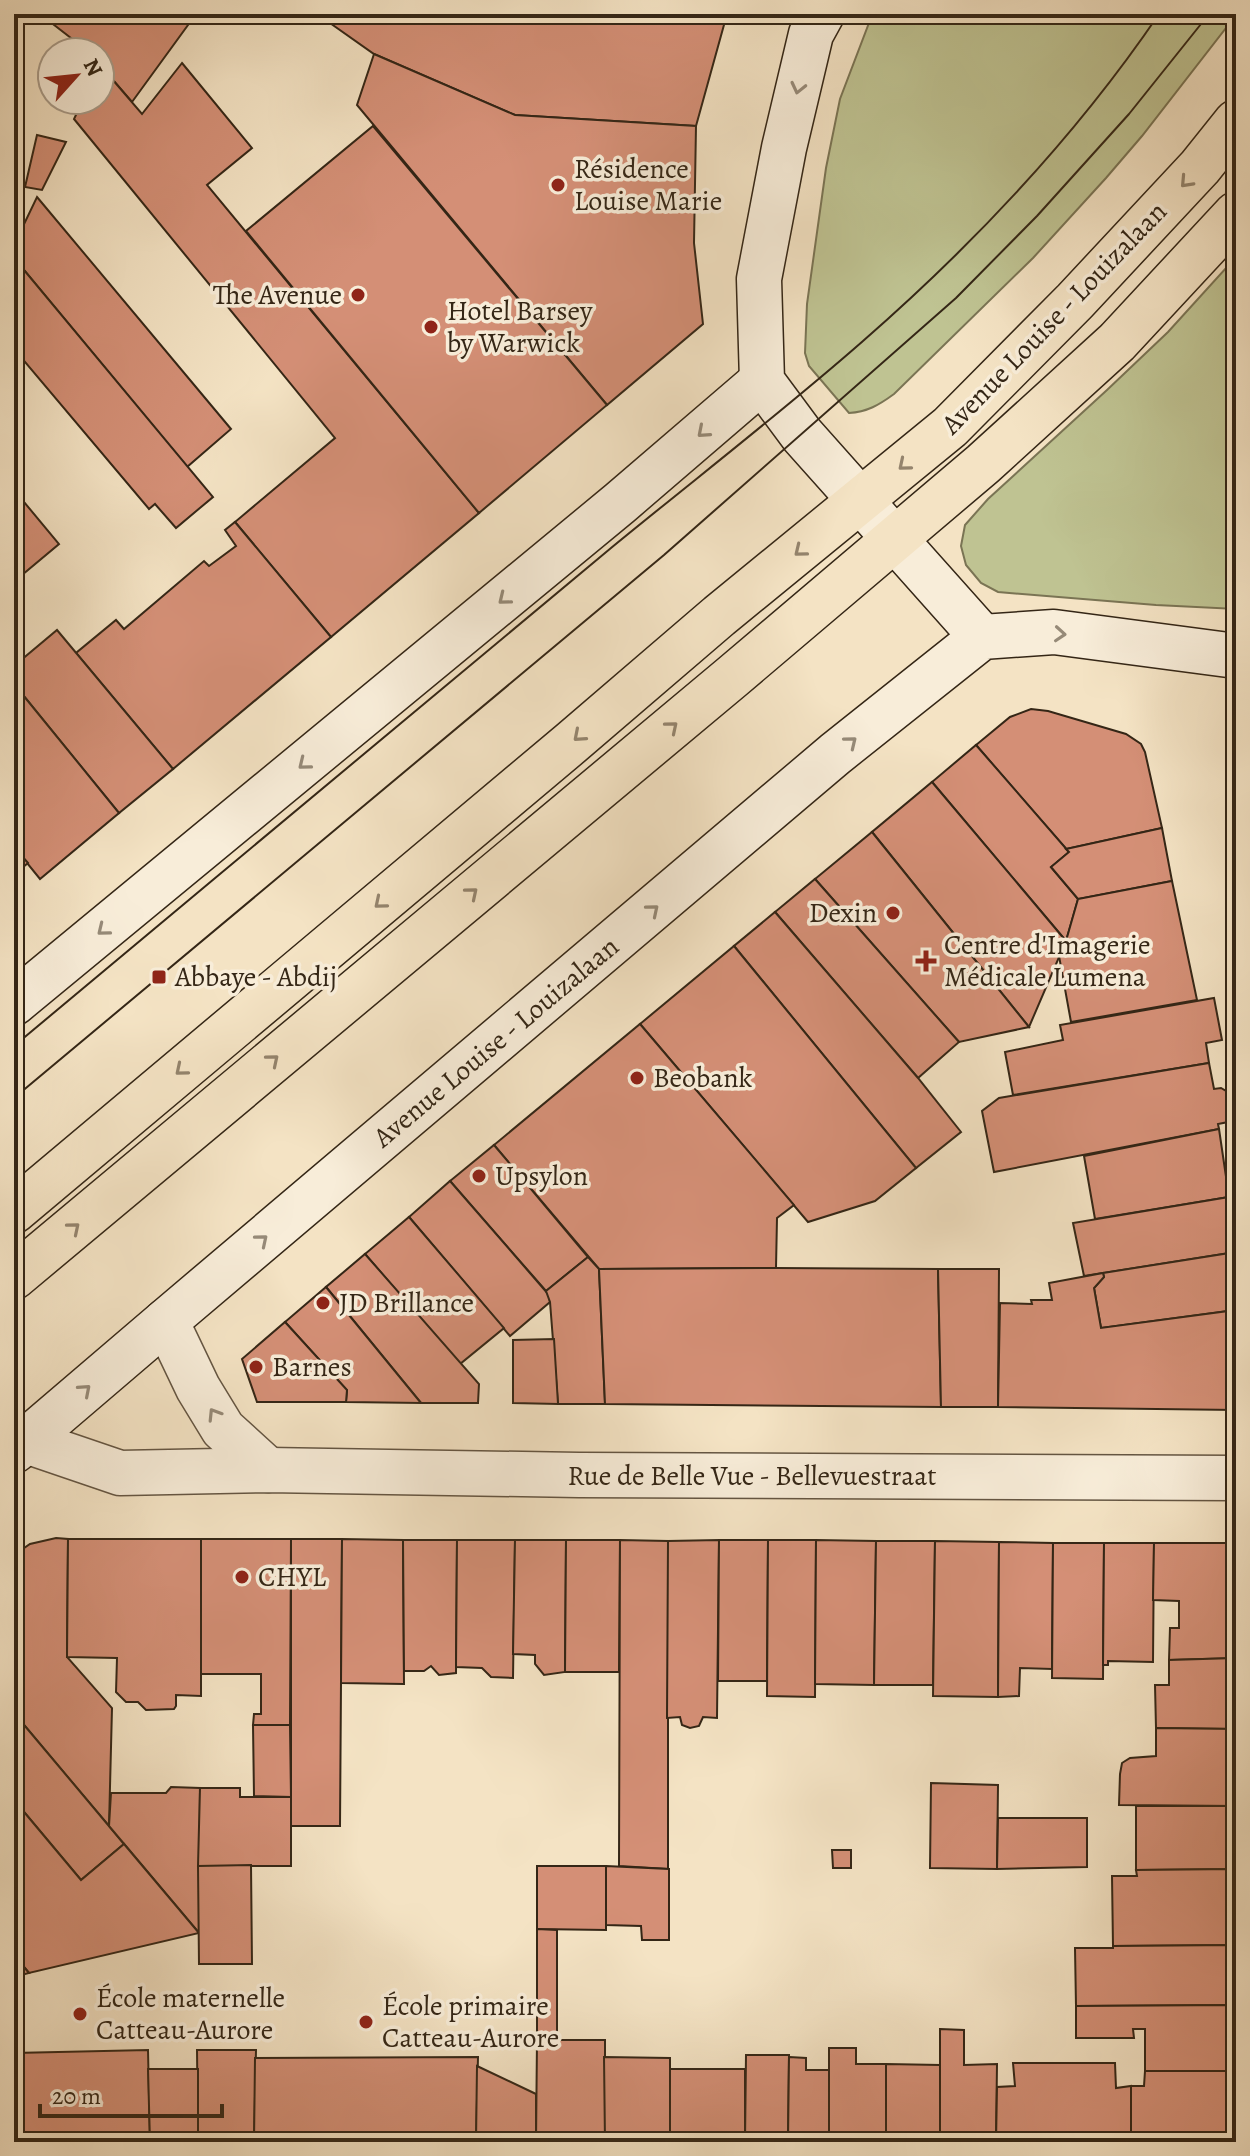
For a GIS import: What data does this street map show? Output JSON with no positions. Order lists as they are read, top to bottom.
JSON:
{
  "streets": {
    "highway": ["Avenue Louise - Louizalaan"],
    "main road": ["Rue de Belle Vue - Bellevuestraat"]
  },
  "crossings": [
    ["Avenue Louise - Louizalaan", "Rue de Belle Vue - Bellevuestraat"]
  ],
  "places": {
    "other": [
      "Résidence Louise Marie",
      "The Avenue",
      "Hotel Barsey by Warwick",
      "Dexin",
      "Beobank",
      "Upsylon",
      "JD Brillance",
      "Barnes",
      "CHYL",
      "École maternelle Catteau-Aurore",
      "École primaire Catteau-Aurore"
    ],
    "health": ["Centre d'Imagerie Médicale Lumena"],
    "transit": ["Abbaye - Abdij"]
  },
  "scale_bar": "20 m",
  "north": "top right"
}
